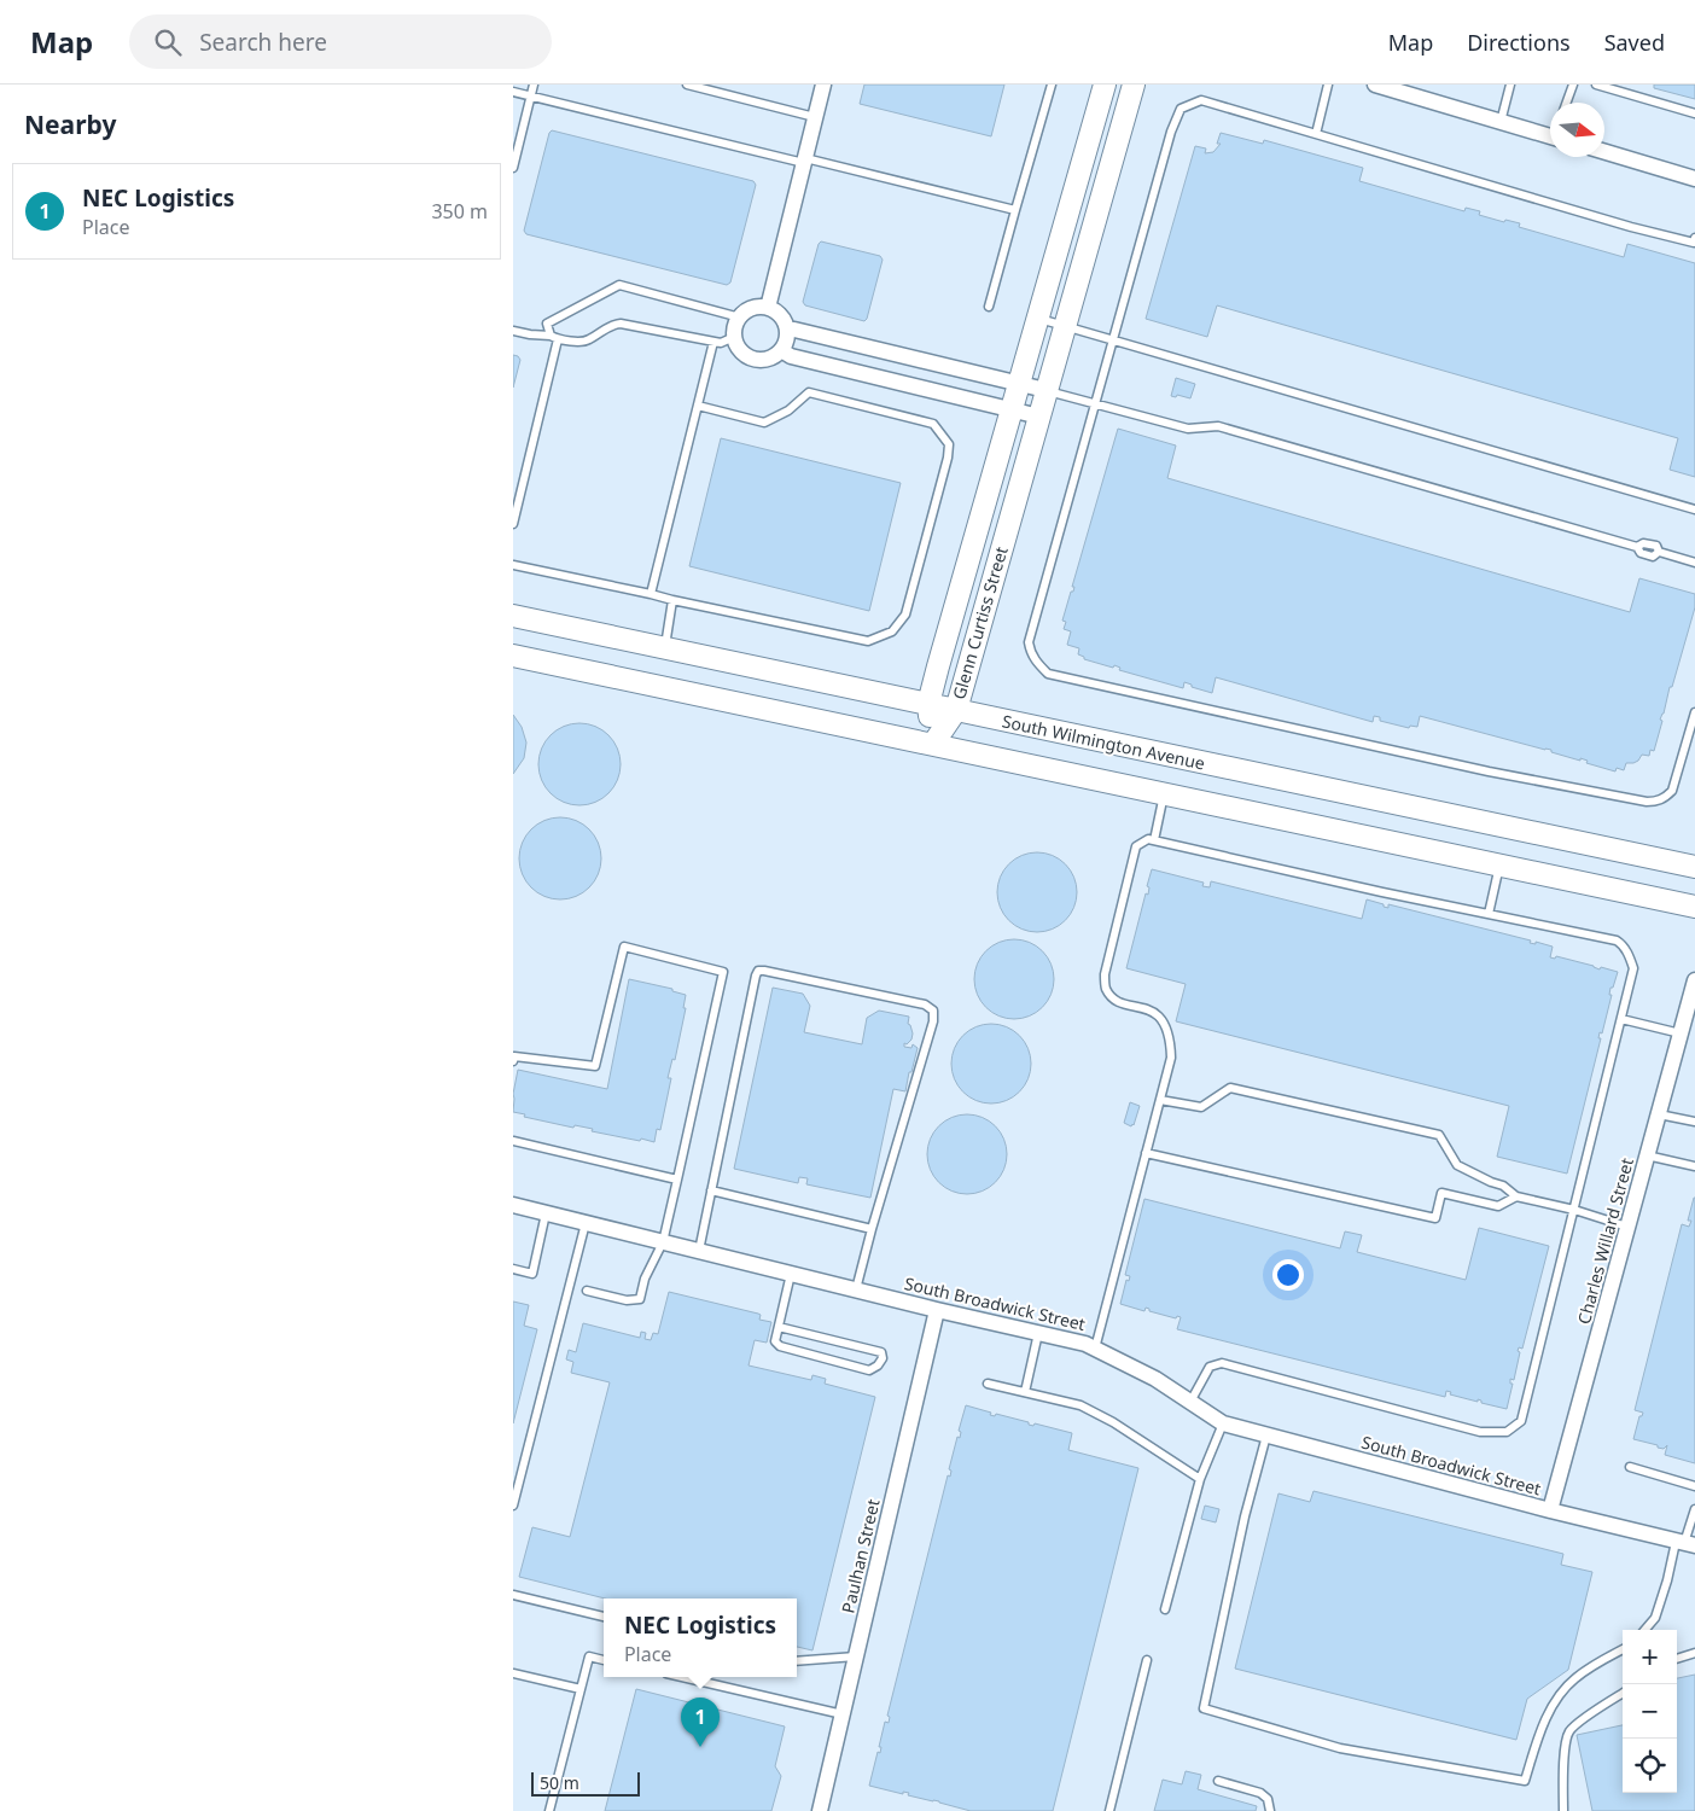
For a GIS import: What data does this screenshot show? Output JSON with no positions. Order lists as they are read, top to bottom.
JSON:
{
  "streets": {
    "main road": ["Glenn Curtiss Street", "South Wilmington Avenue"],
    "street": ["Charles Willard Street", "South Broadwick Street", "Paulhan Street"]
  },
  "crossings": [
    ["Glenn Curtiss Street", "South Wilmington Avenue"],
    ["Charles Willard Street", "South Broadwick Street"],
    ["South Broadwick Street", "Paulhan Street"]
  ],
  "scale_bar": "50 m",
  "north": "right",
  "page": {
    "header": "Map",
    "search": "Search here",
    "nav": ["Map", "Directions", "Saved"],
    "heading": "Nearby",
    "list": [
      {
        "mark": "1",
        "name": "NEC Logistics",
        "note": "Place",
        "value": "350 m"
      }
    ],
    "popup": ["NEC Logistics", "Place"],
    "map_buttons": ["+", "−"],
    "pins": "1",
    "scale": "50 m"
  }
}
